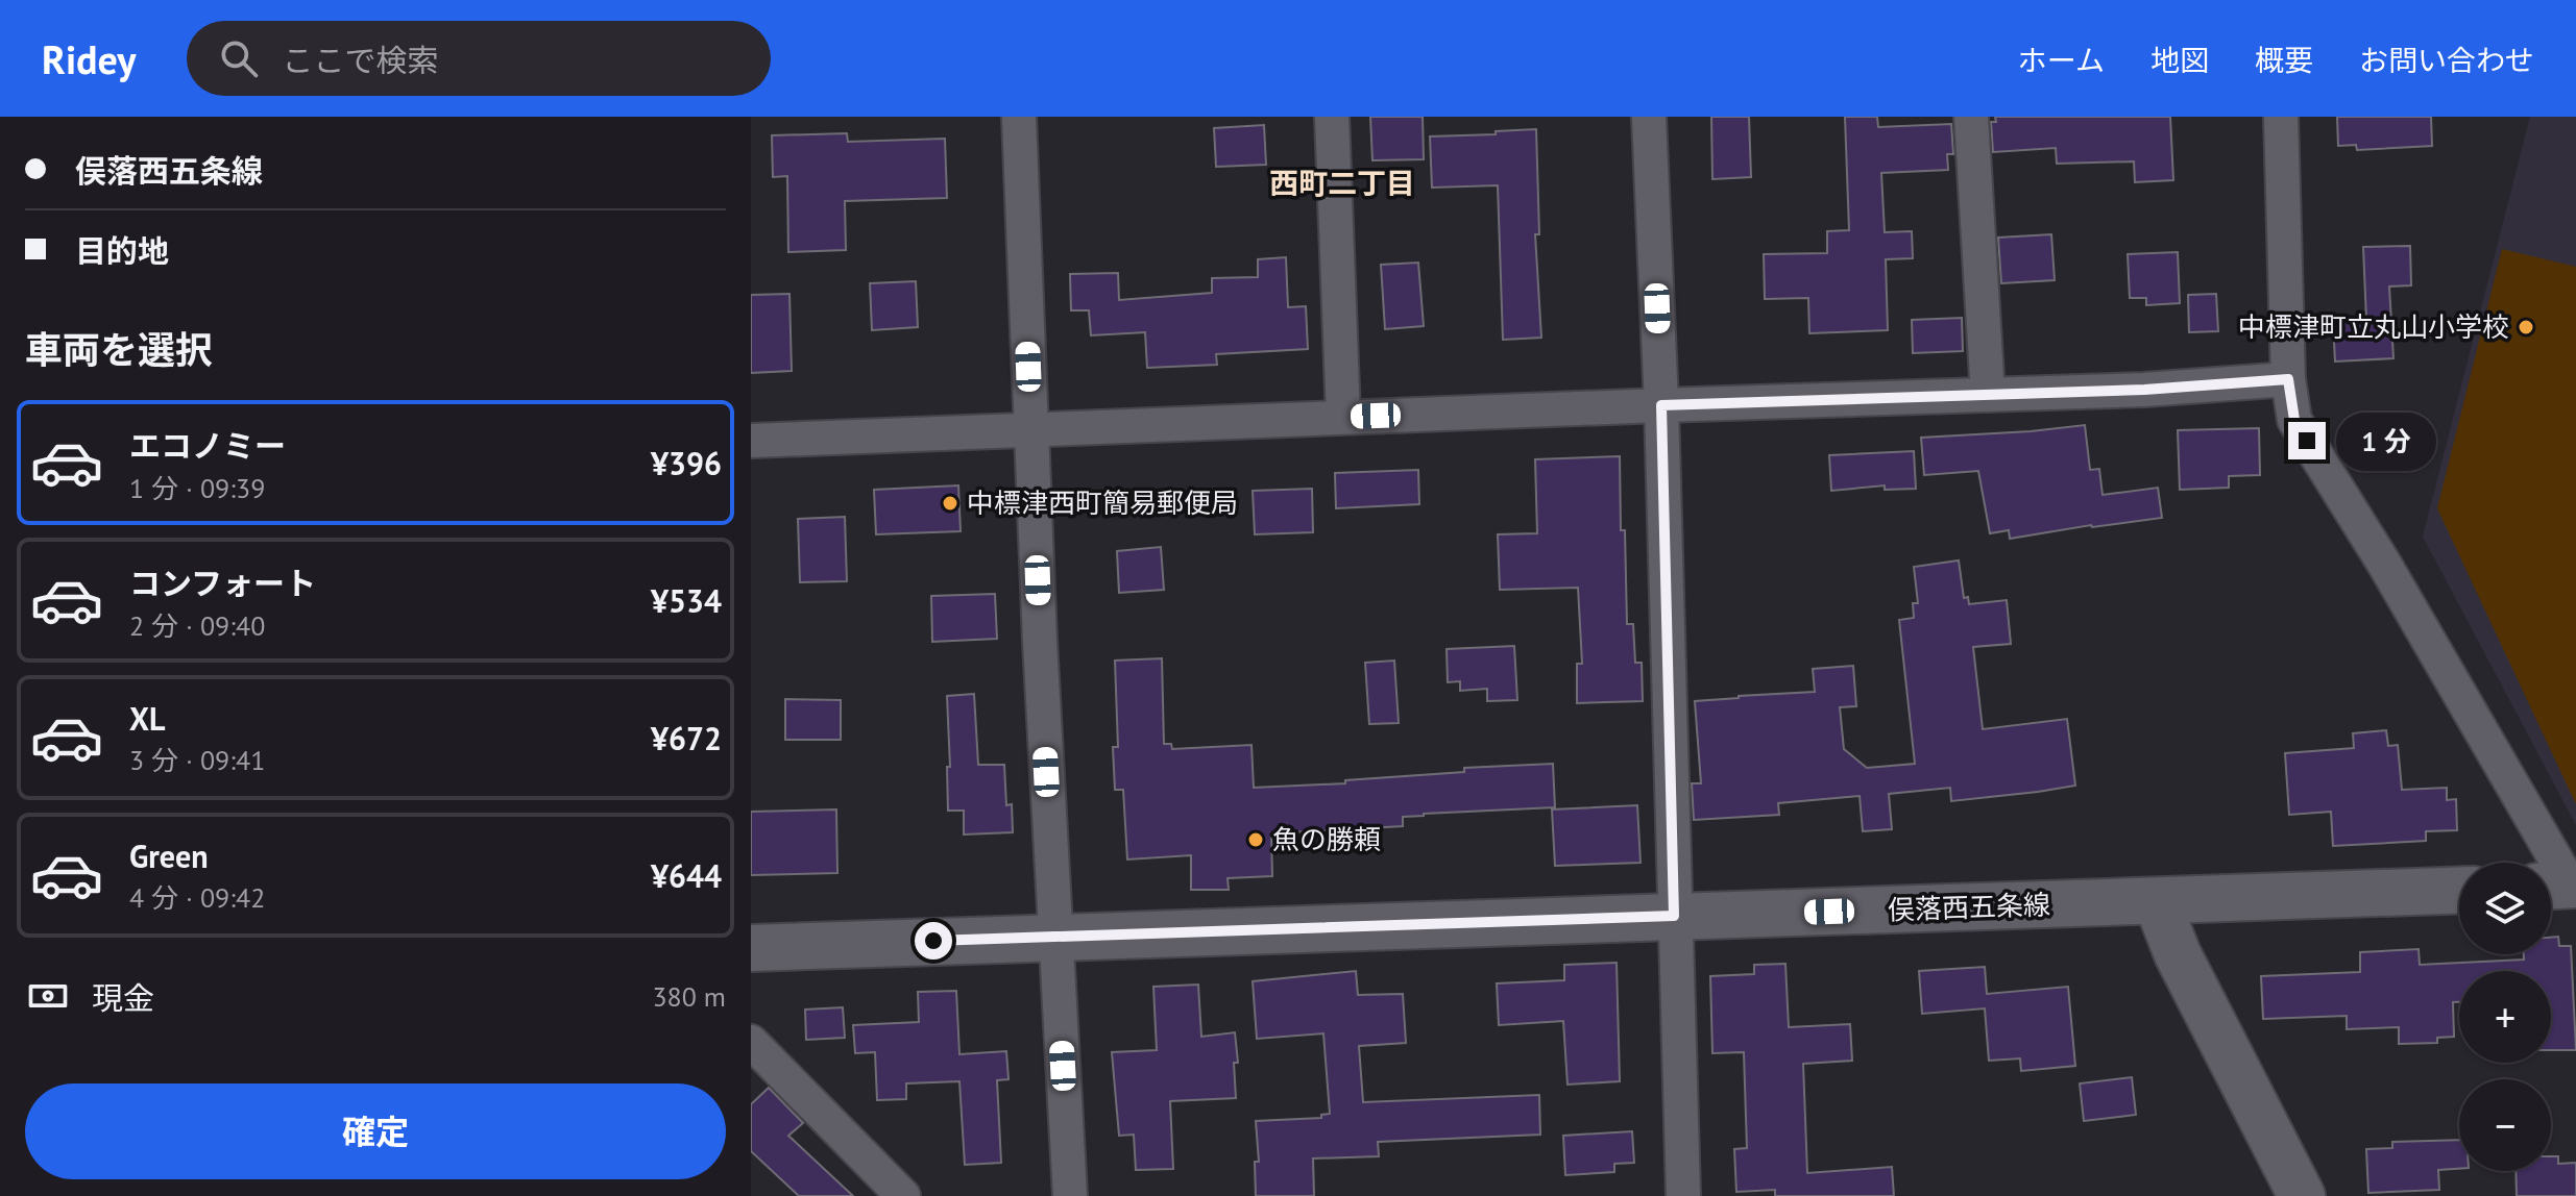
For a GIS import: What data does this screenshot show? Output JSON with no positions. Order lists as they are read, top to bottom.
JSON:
{
  "streets": {
    "main road": ["俣落西五条線"]
  },
  "districts": ["西町二丁目"],
  "places": ["中標津町立丸山小学校", "中標津西町簡易郵便局", "魚の勝頼"],
  "page": {
    "header": "Ridey",
    "search": "ここで検索",
    "nav": [
      "ホーム",
      "地図",
      "概要",
      "お問い合わせ"
    ],
    "banner": ["俣落西五条線", "目的地"],
    "heading": "車両を選択",
    "list": [
      {
        "name": "エコノミー",
        "note": "1 分 · 09:39",
        "value": "¥396"
      },
      {
        "name": "コンフォート",
        "note": "2 分 · 09:40",
        "value": "¥534"
      },
      {
        "name": "XL",
        "note": "3 分 · 09:41",
        "value": "¥672"
      },
      {
        "name": "Green",
        "note": "4 分 · 09:42",
        "value": "¥644"
      }
    ],
    "bubble": "1 分",
    "map_buttons": ["+", "−"],
    "pay": ["現金", "380 m"],
    "buttons": "確定"
  }
}
